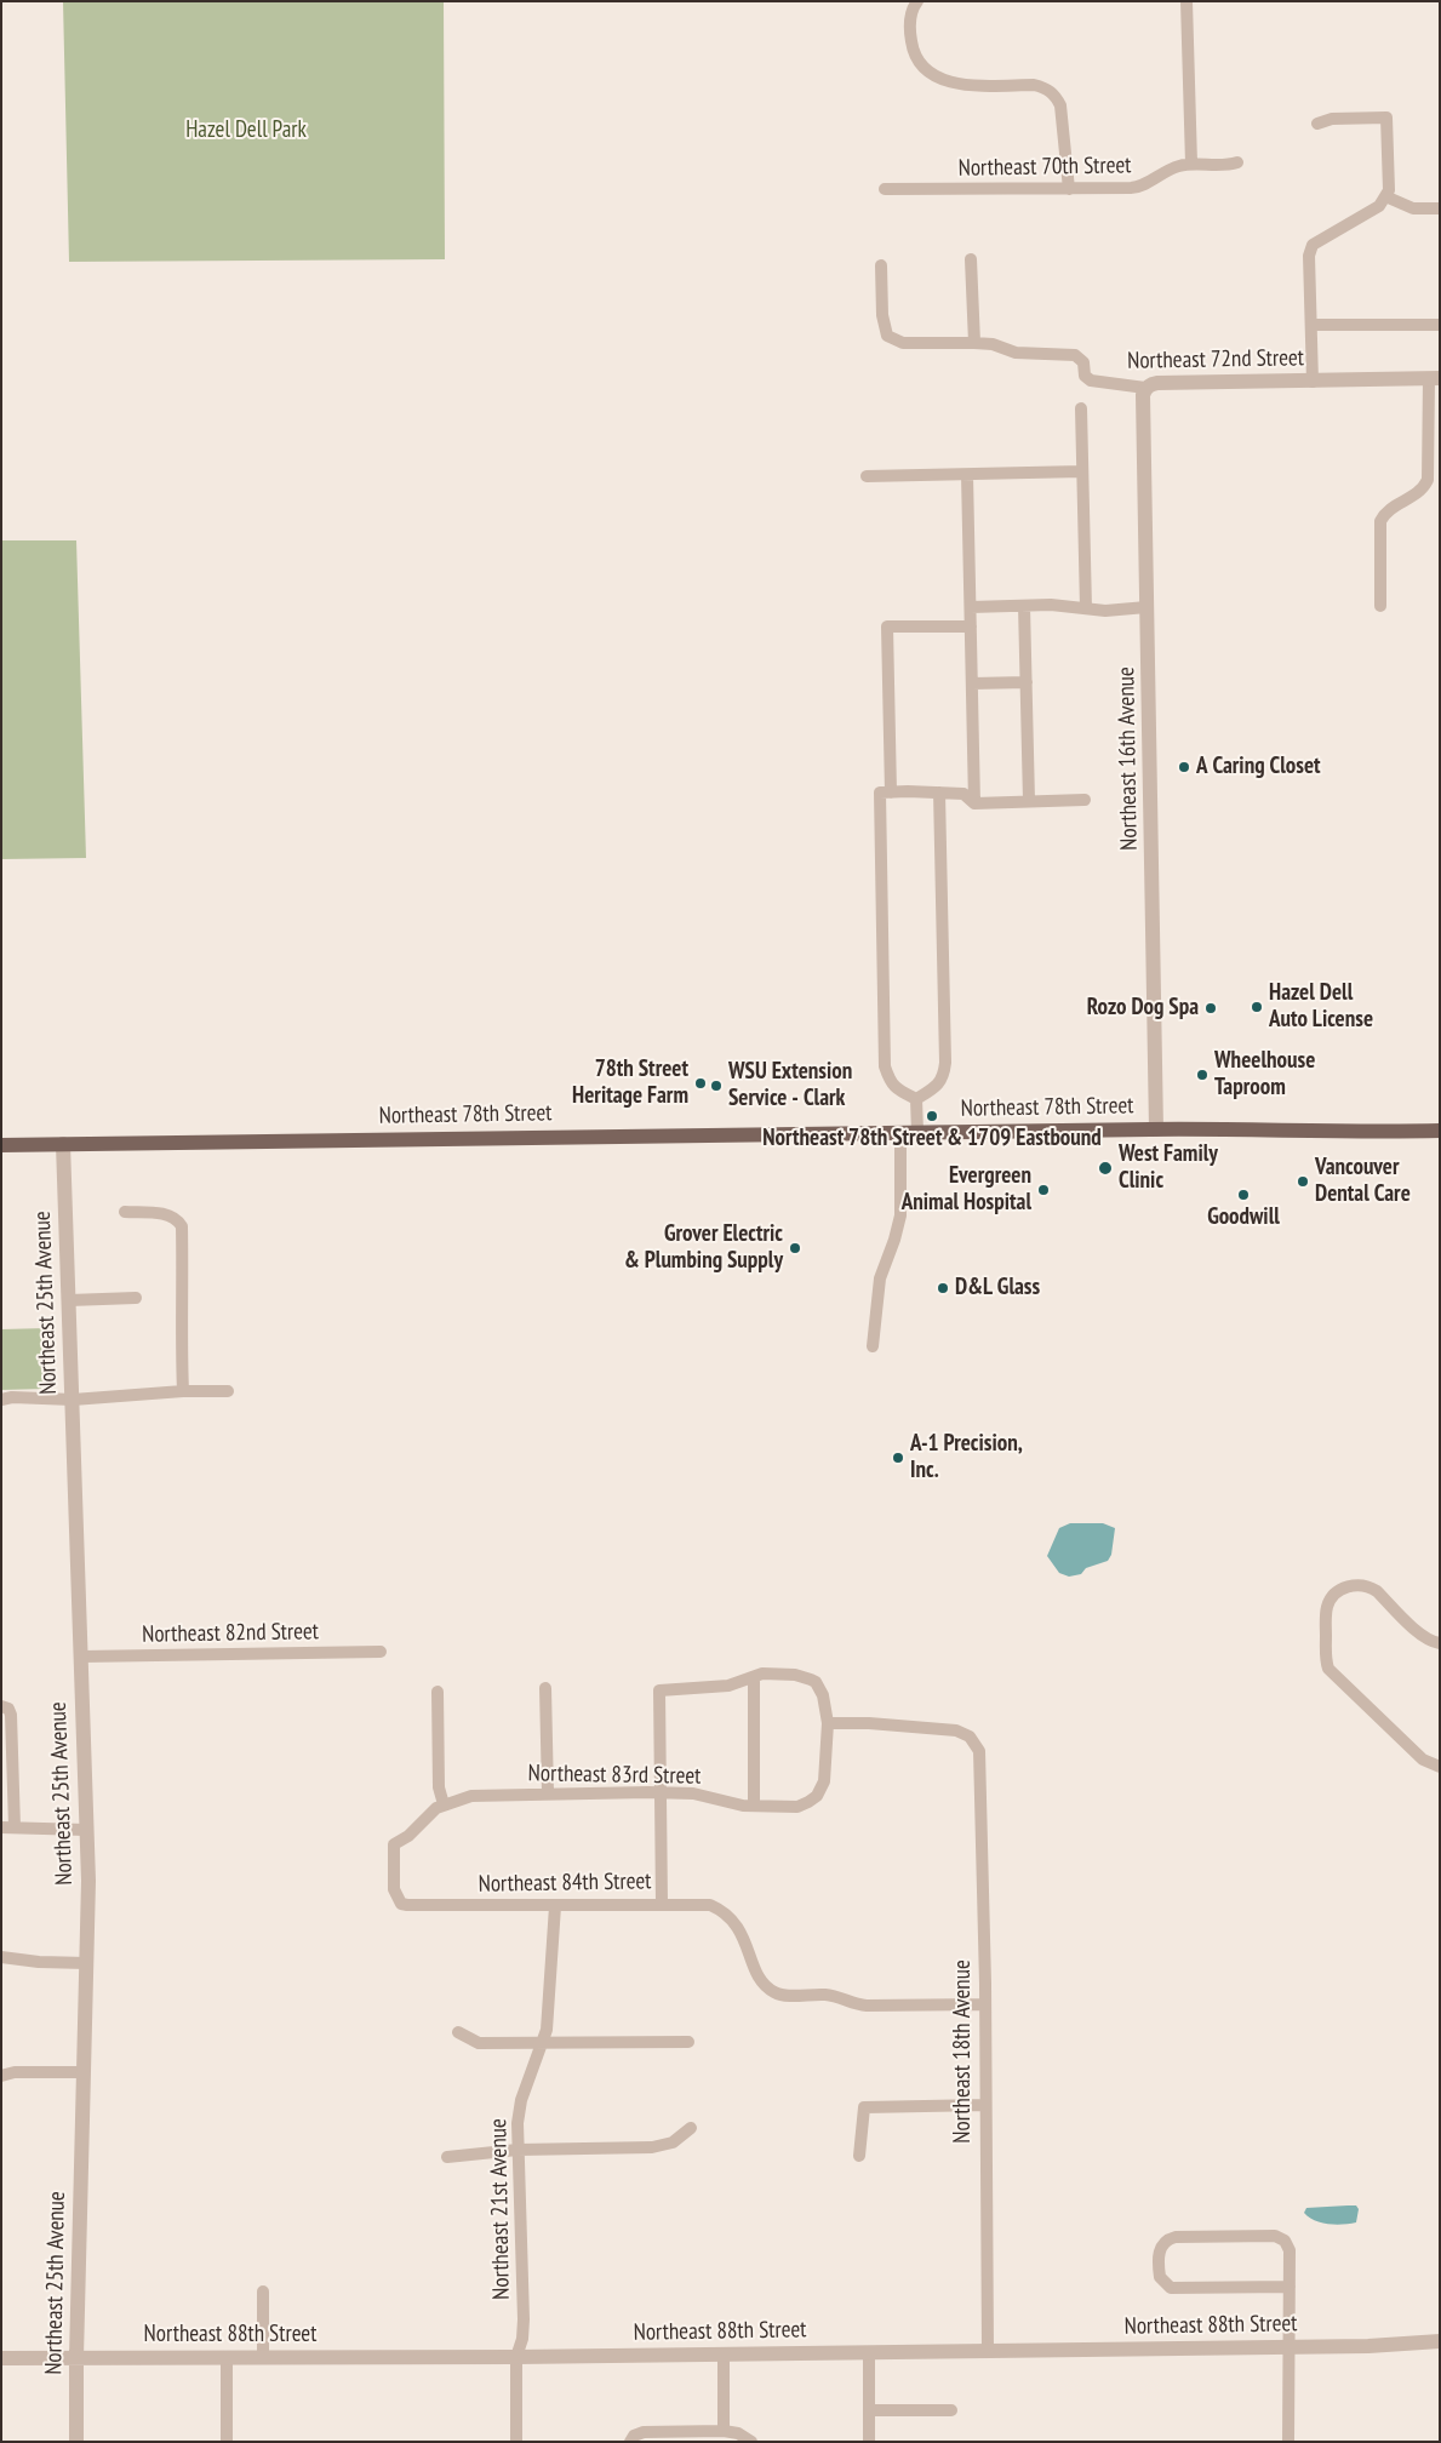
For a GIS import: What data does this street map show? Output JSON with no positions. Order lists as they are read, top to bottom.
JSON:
{
  "streets": {
    "main road": ["Northeast 78th Street"],
    "street": [
      "Northeast 70th Street",
      "Northeast 72nd Street",
      "Northeast 16th Avenue",
      "Northeast 25th Avenue",
      "Northeast 82nd Street",
      "Northeast 83rd Street",
      "Northeast 84th Street",
      "Northeast 18th Avenue",
      "Northeast 21st Avenue",
      "Northeast 88th Street"
    ]
  },
  "crossings": [
    ["Northeast 72nd Street", "Northeast 16th Avenue"],
    ["Northeast 16th Avenue", "Northeast 78th Street"],
    ["Northeast 78th Street", "Northeast 25th Avenue"],
    ["Northeast 25th Avenue", "Northeast 82nd Street"],
    ["Northeast 25th Avenue", "Northeast 88th Street"],
    ["Northeast 83rd Street", "Northeast 84th Street"],
    ["Northeast 83rd Street", "Northeast 18th Avenue"],
    ["Northeast 84th Street", "Northeast 18th Avenue"],
    ["Northeast 84th Street", "Northeast 21st Avenue"],
    ["Northeast 18th Avenue", "Northeast 88th Street"],
    ["Northeast 21st Avenue", "Northeast 88th Street"]
  ],
  "parks": ["Hazel Dell Park"],
  "places": [
    "A Caring Closet",
    "Hazel Dell Auto License",
    "Rozo Dog Spa",
    "Wheelhouse Taproom",
    "78th Street Heritage Farm",
    "WSU Extension Service - Clark",
    "Northeast 78th Street & 1709 Eastbound",
    "West Family Clinic",
    "Vancouver Dental Care",
    "Evergreen Animal Hospital",
    "Goodwill",
    "Grover Electric & Plumbing Supply",
    "D&L Glass",
    "A-1 Precision, Inc."
  ]
}
